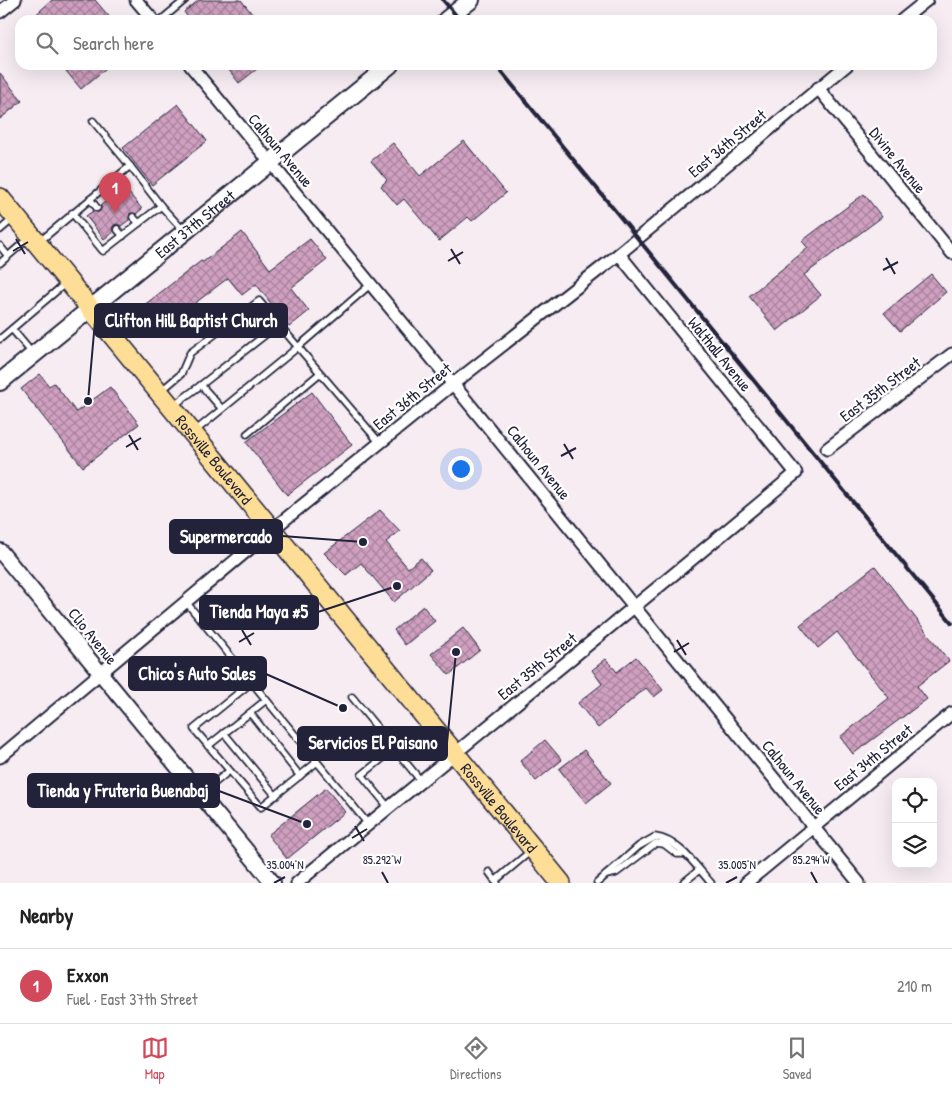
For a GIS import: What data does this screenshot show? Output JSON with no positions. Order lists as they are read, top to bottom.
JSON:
{
  "streets": {
    "highway": ["Rossville Boulevard"],
    "main road": ["East 37th Street"],
    "street": [
      "East 36th Street",
      "Calhoun Avenue",
      "Divine Avenue",
      "Walthall Avenue",
      "East 35th Street",
      "Clio Avenue",
      "East 34th Street"
    ]
  },
  "crossings": [
    ["East 36th Street", "Calhoun Avenue"],
    ["East 36th Street", "Divine Avenue"],
    ["East 36th Street", "Walthall Avenue"],
    ["East 36th Street", "Rossville Boulevard"],
    ["East 36th Street", "Clio Avenue"],
    ["Calhoun Avenue", "East 37th Street"],
    ["Calhoun Avenue", "East 35th Street"],
    ["Calhoun Avenue", "East 34th Street"],
    ["East 37th Street", "Rossville Boulevard"],
    ["Walthall Avenue", "East 35th Street"],
    ["East 35th Street", "Rossville Boulevard"]
  ],
  "places": [
    "Clifton Hill Baptist Church",
    "Supermercado",
    "Tienda Maya #5",
    "Servicios El Paisano",
    "Chico's Auto Sales",
    "Tienda y Fruteria Buenabaj"
  ],
  "page": {
    "search": "Search here",
    "pins": "1",
    "heading": "Nearby",
    "list": [
      {
        "mark": "1",
        "name": "Exxon",
        "note": "Fuel · East 37th Street",
        "value": "210 m"
      }
    ],
    "nav": ["Map", "Directions", "Saved"]
  },
  "coordinates": [
    "85.292°W",
    "85.294°W",
    "35.004°N",
    "35.005°N"
  ]
}
